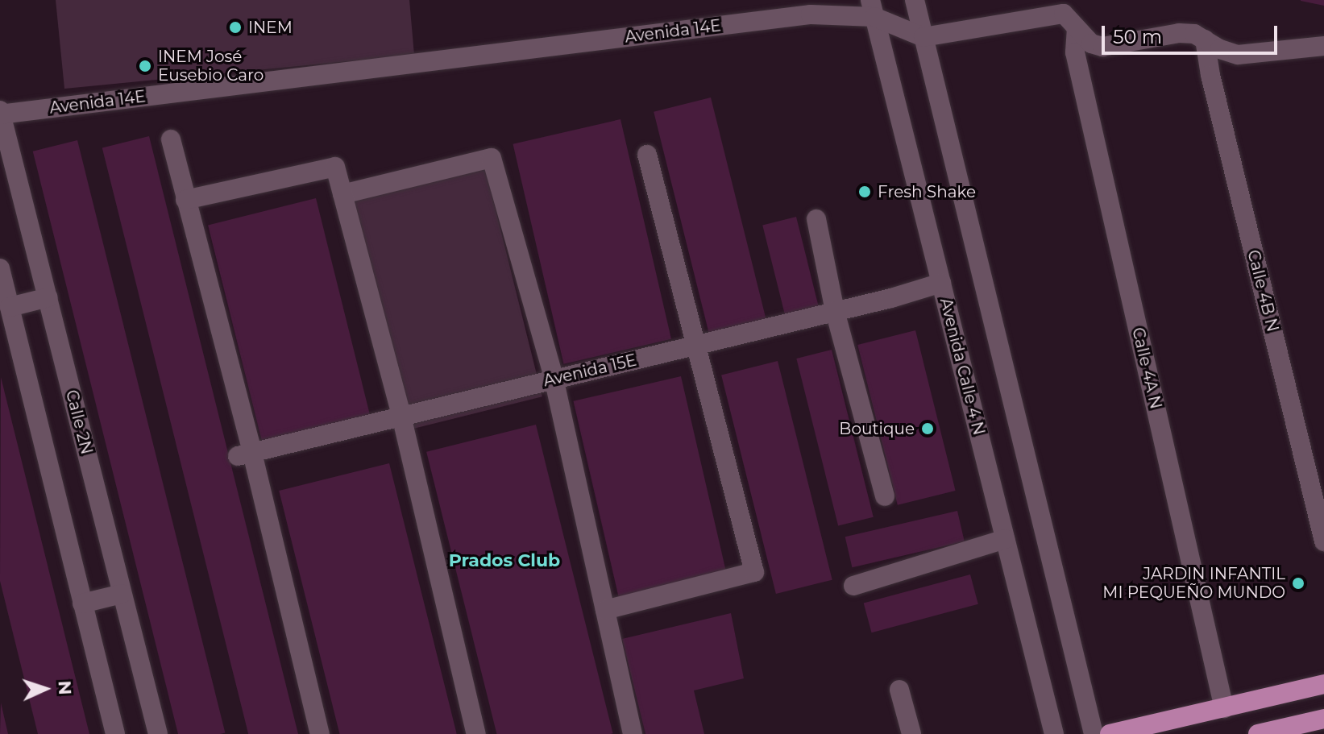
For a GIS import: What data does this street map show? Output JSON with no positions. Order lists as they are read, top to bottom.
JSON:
{
  "streets": {
    "street": [
      "Avenida 14E",
      "Calle 4B N",
      "Avenida Calle 4 N",
      "Calle 4A N",
      "Avenida 15E",
      "Calle 2N"
    ]
  },
  "crossings": [
    ["Avenida 14E", "Avenida Calle 4 N"],
    ["Avenida 14E", "Calle 2N"],
    ["Avenida Calle 4 N", "Avenida 15E"]
  ],
  "districts": ["Prados Club"],
  "places": [
    "INEM",
    "INEM José Eusebio Caro",
    "Fresh Shake",
    "Boutique",
    "JARDIN INFANTIL MI PEQUEÑO MUNDO"
  ],
  "scale_bar": "50 m",
  "north": "right"
}
